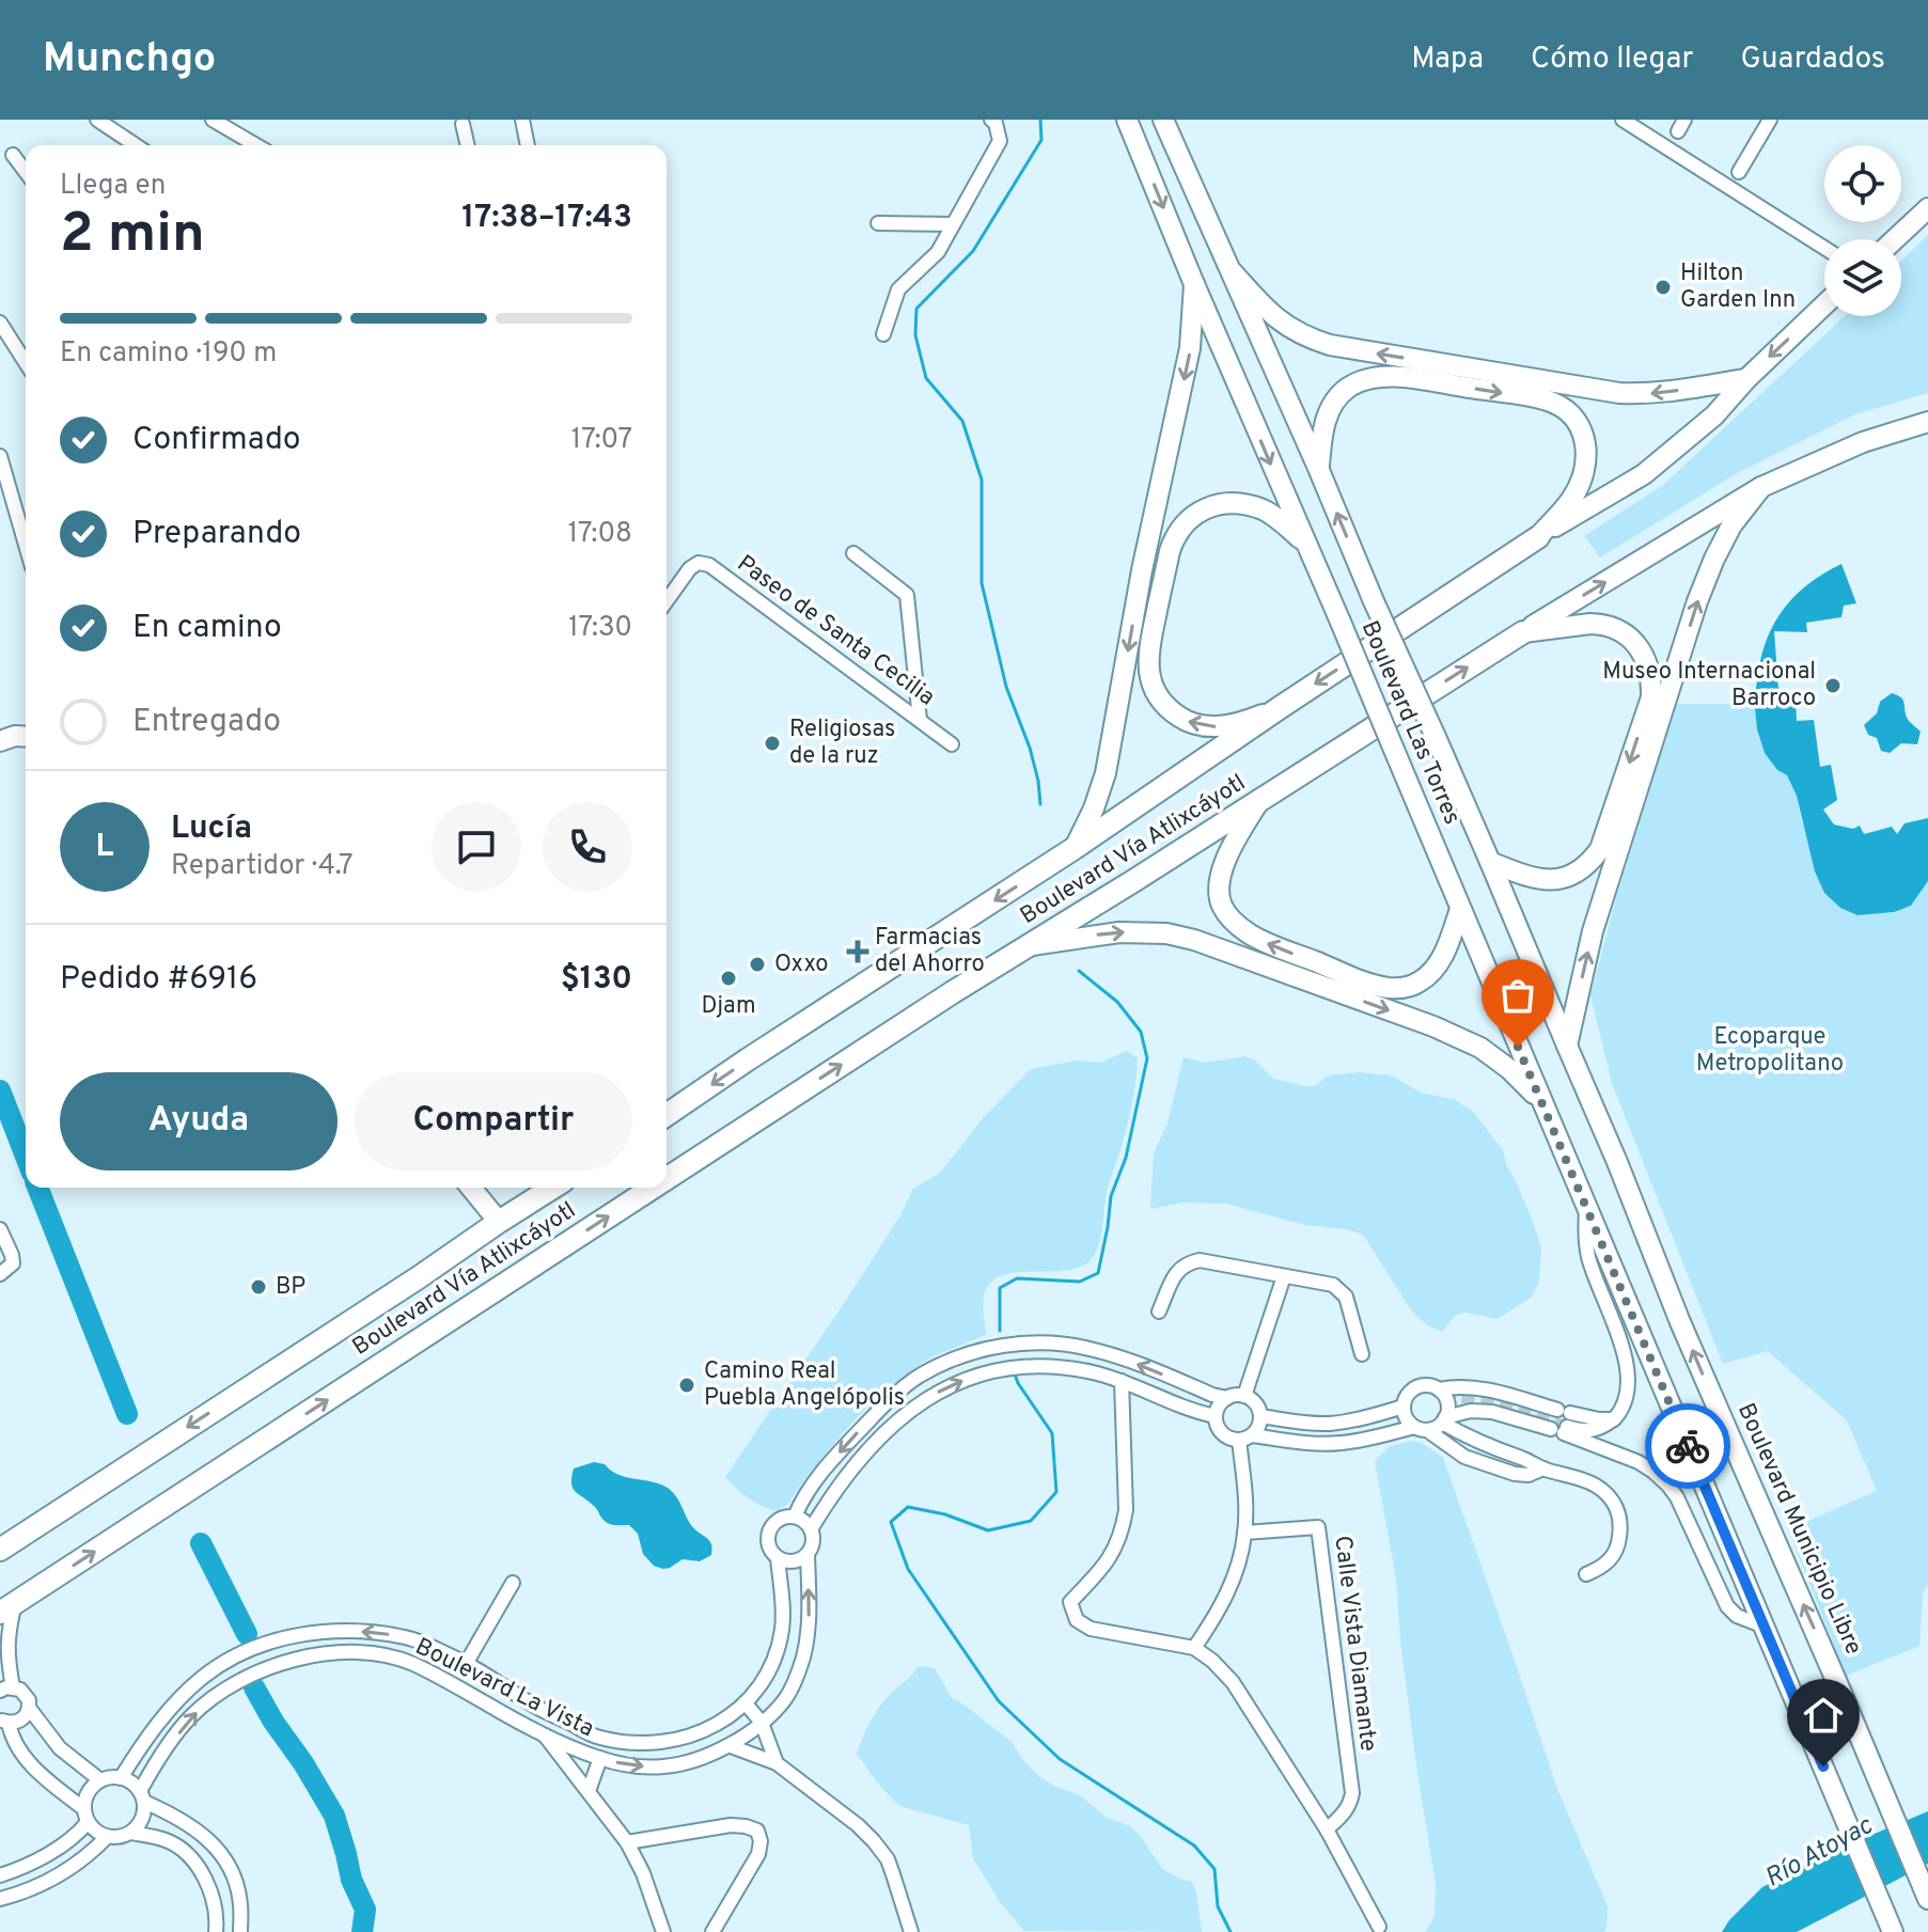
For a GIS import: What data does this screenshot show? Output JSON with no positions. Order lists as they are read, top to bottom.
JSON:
{
  "streets": {
    "main road": ["Boulevard Las Torres", "Boulevard Vía Atlixcáyotl", "Boulevard Municipio Libre"],
    "street": ["Paseo de Santa Cecilia", "Calle Vista Diamante", "Boulevard La Vista"]
  },
  "crossings": [
    ["Boulevard Las Torres", "Boulevard Municipio Libre"]
  ],
  "water": ["Río Atoyac"],
  "parks": ["Ecoparque Metropolitano"],
  "places": {
    "other": [
      "Hilton Garden Inn",
      "Museo Internacional Barroco",
      "Religiosas de la ruz",
      "Oxxo",
      "Djam",
      "BP",
      "Camino Real Puebla Angelópolis"
    ],
    "health": ["Farmacias del Ahorro"]
  },
  "page": {
    "header": "Munchgo",
    "nav": ["Mapa", "Cómo llegar", "Guardados"],
    "heading": ["2 min", "Llega en", "17:38–17:43"],
    "panel": [
      "Lucía",
      "Repartidor · 4.7",
      "Pedido #6916",
      "$130"
    ],
    "bar": "En camino · 190 m",
    "list": [
      ["Confirmado", "17:07"],
      ["Preparando", "17:08"],
      ["En camino", "17:30"],
      "Entregado"
    ],
    "round": "L",
    "buttons": ["Ayuda", "Compartir"]
  }
}
